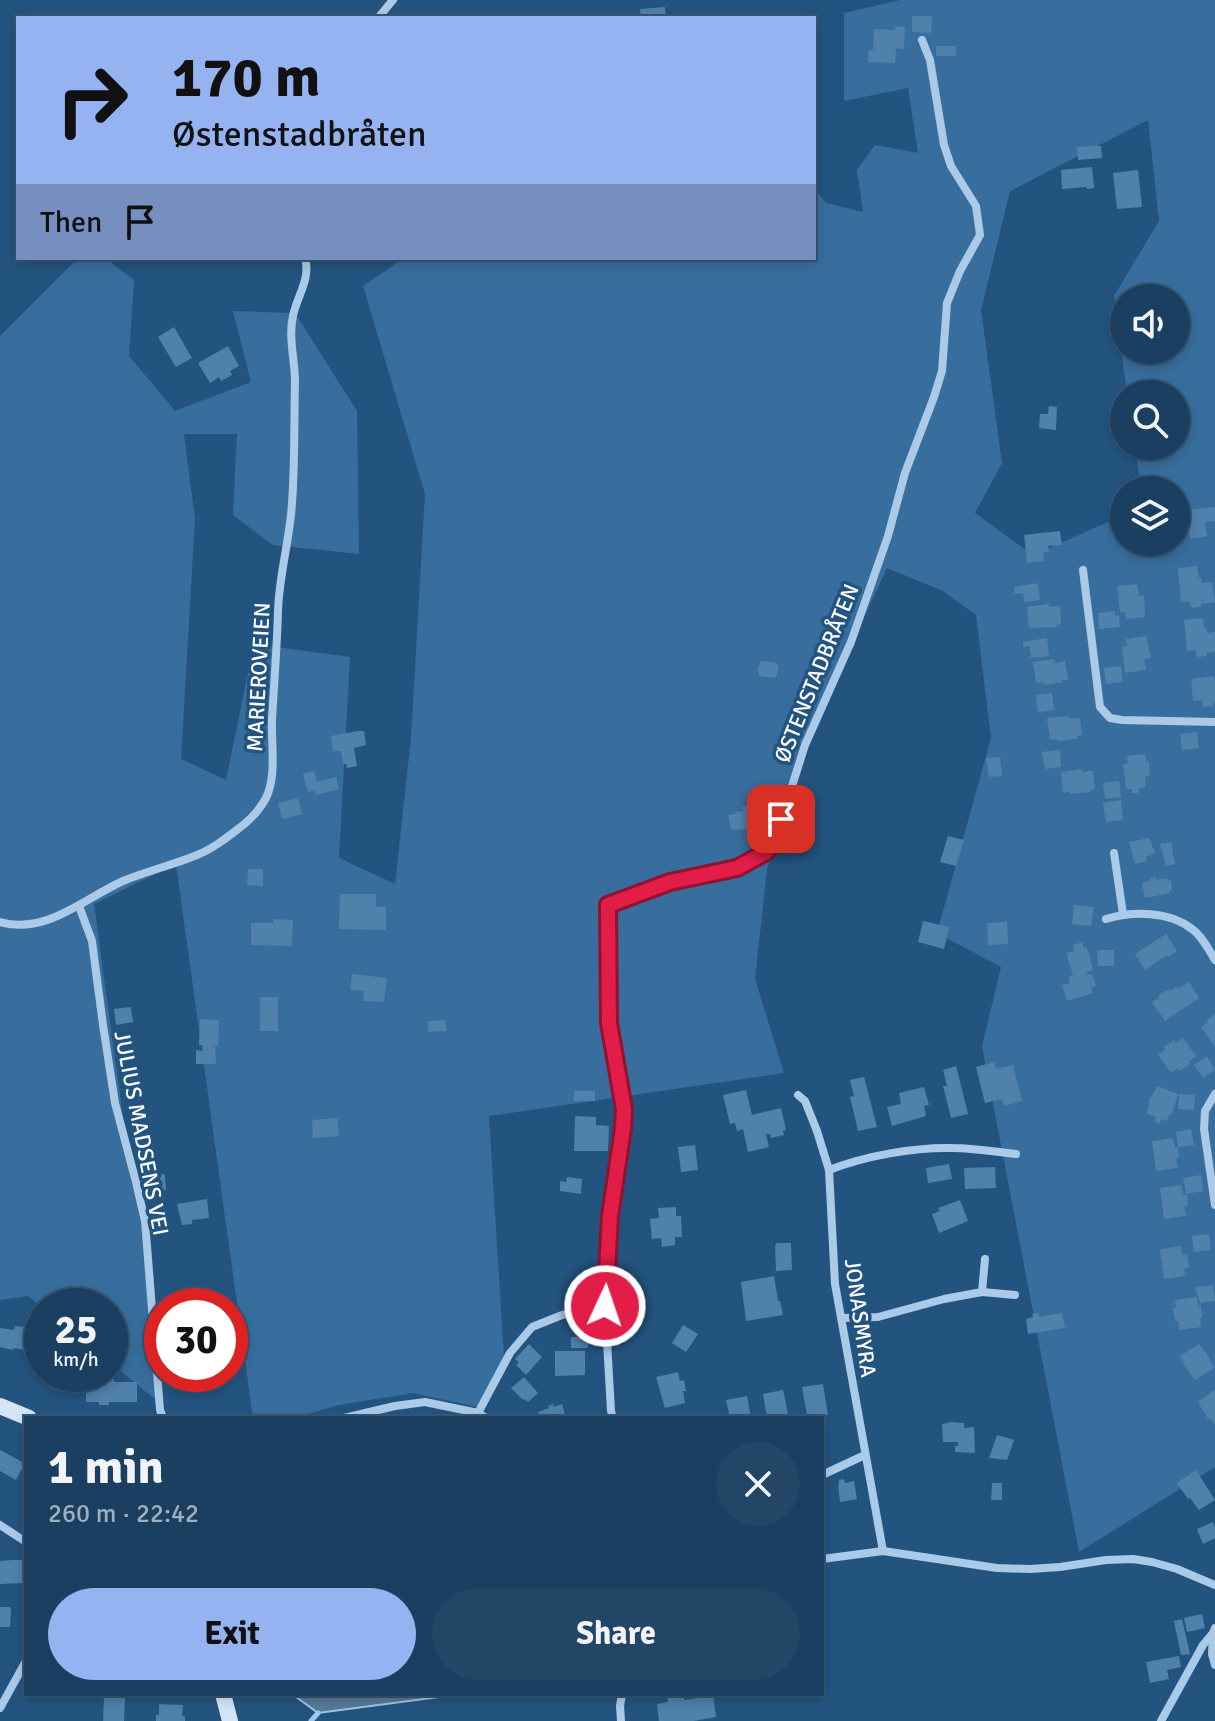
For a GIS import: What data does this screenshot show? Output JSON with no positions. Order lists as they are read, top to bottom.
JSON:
{
  "streets": {
    "street": [
      "ØSTENSTADBRÅTEN",
      "MARIEROVEIEN",
      "JULIUS MADSENS VEI",
      "JONASMYRA"
    ]
  },
  "crossings": [
    ["MARIEROVEIEN", "JULIUS MADSENS VEI"]
  ],
  "page": {
    "turn": ["170 m", "Østenstadbråten"],
    "then": "Then",
    "speed": "25 km/h",
    "limit": "30",
    "heading": ["1 min", "260 m · 22:42"],
    "buttons": ["Exit", "Share"]
  }
}
